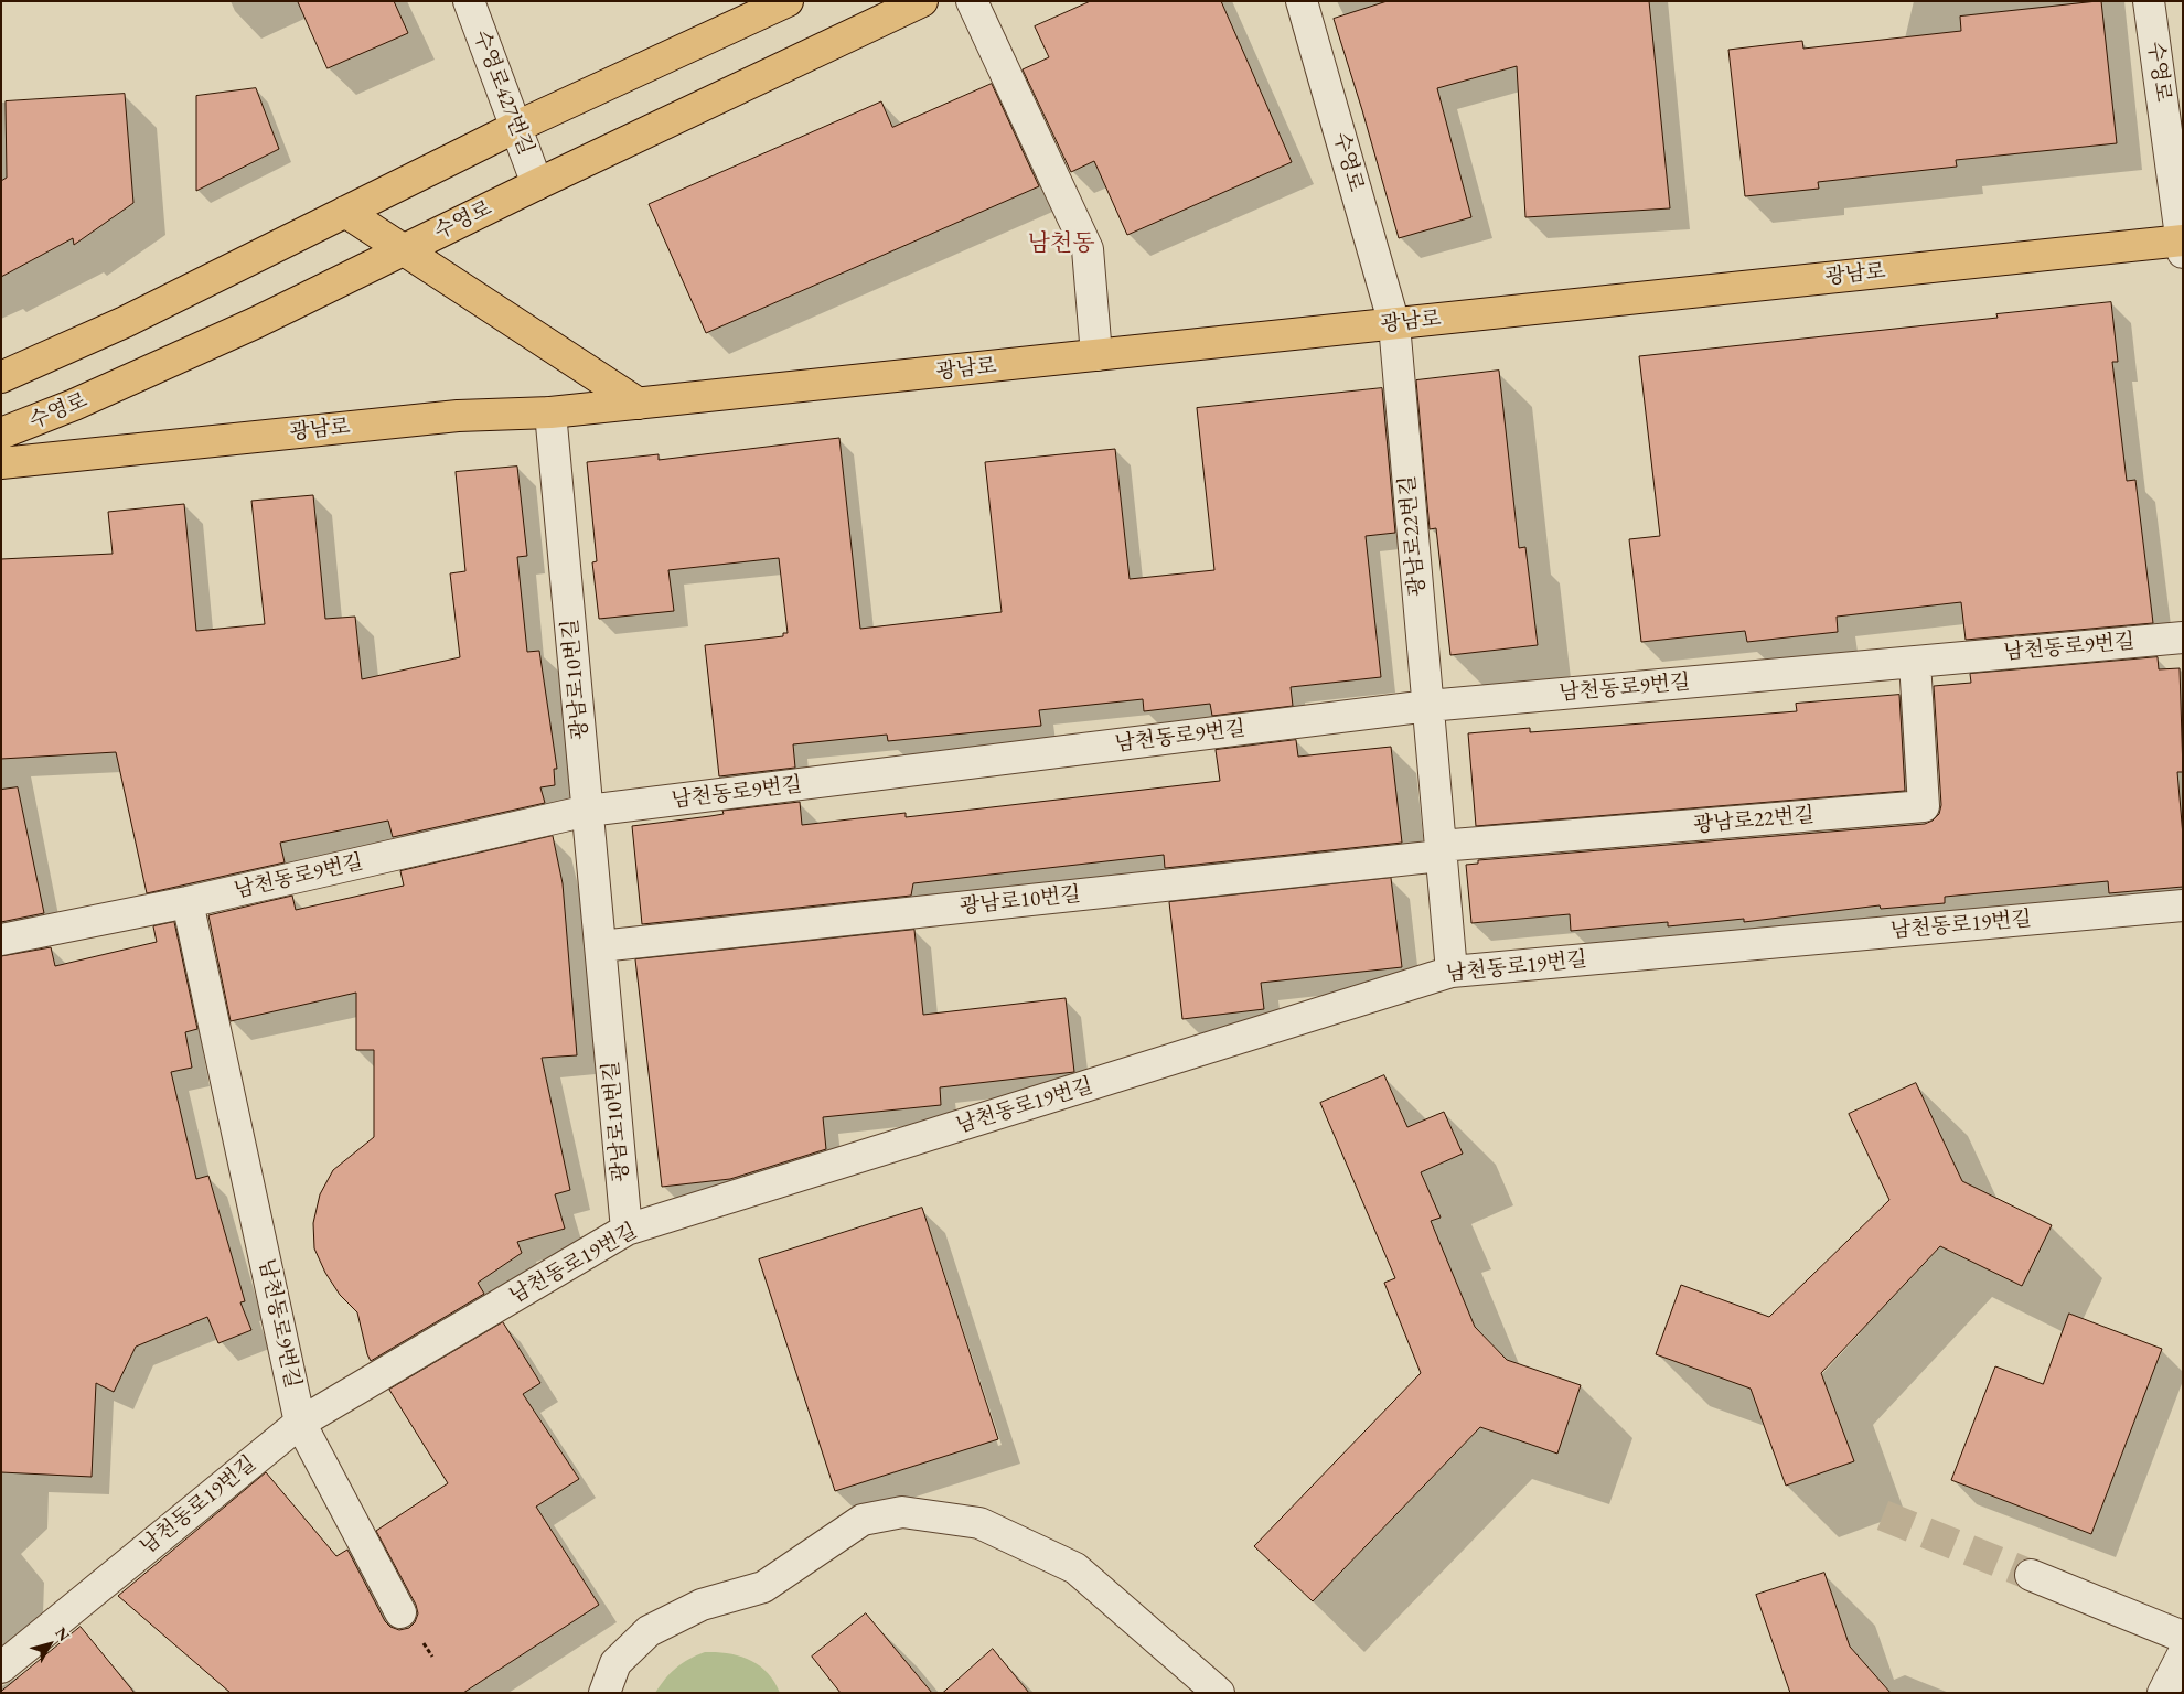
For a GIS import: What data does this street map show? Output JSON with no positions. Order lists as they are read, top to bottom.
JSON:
{
  "streets": {
    "main road": ["수영로", "광남로"],
    "street": [
      "수영로427번길",
      "광남로22번길",
      "남천동로9번길",
      "광남로10번길",
      "남천동로19번길"
    ]
  },
  "crossings": [
    ["수영로", "수영로427번길"],
    ["수영로", "광남로"],
    ["수영로", "광남로22번길"],
    ["광남로", "광남로22번길"],
    ["광남로", "광남로10번길"],
    ["광남로22번길", "남천동로9번길"],
    ["광남로22번길", "광남로10번길"],
    ["광남로22번길", "남천동로19번길"],
    ["남천동로9번길", "광남로10번길"],
    ["남천동로9번길", "남천동로19번길"],
    ["광남로10번길", "남천동로19번길"]
  ],
  "districts": ["남천동"],
  "north": "top right"
}
